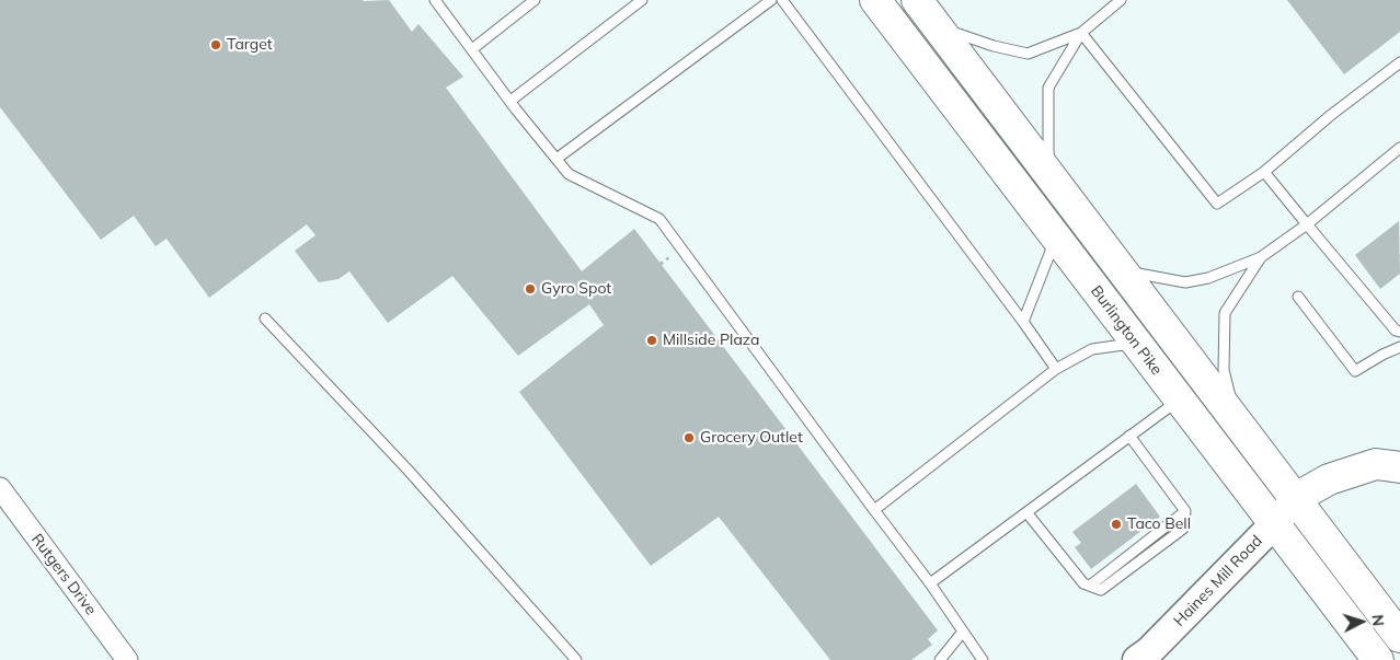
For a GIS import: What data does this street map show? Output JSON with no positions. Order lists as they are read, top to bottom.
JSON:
{
  "streets": {
    "highway": ["Burlington Pike"],
    "street": ["Rutgers Drive", "Haines Mill Road"]
  },
  "crossings": [
    ["Burlington Pike", "Haines Mill Road"]
  ],
  "places": [
    "Target",
    "Gyro Spot",
    "Millside Plaza",
    "Grocery Outlet",
    "Taco Bell"
  ],
  "north": "right"
}
